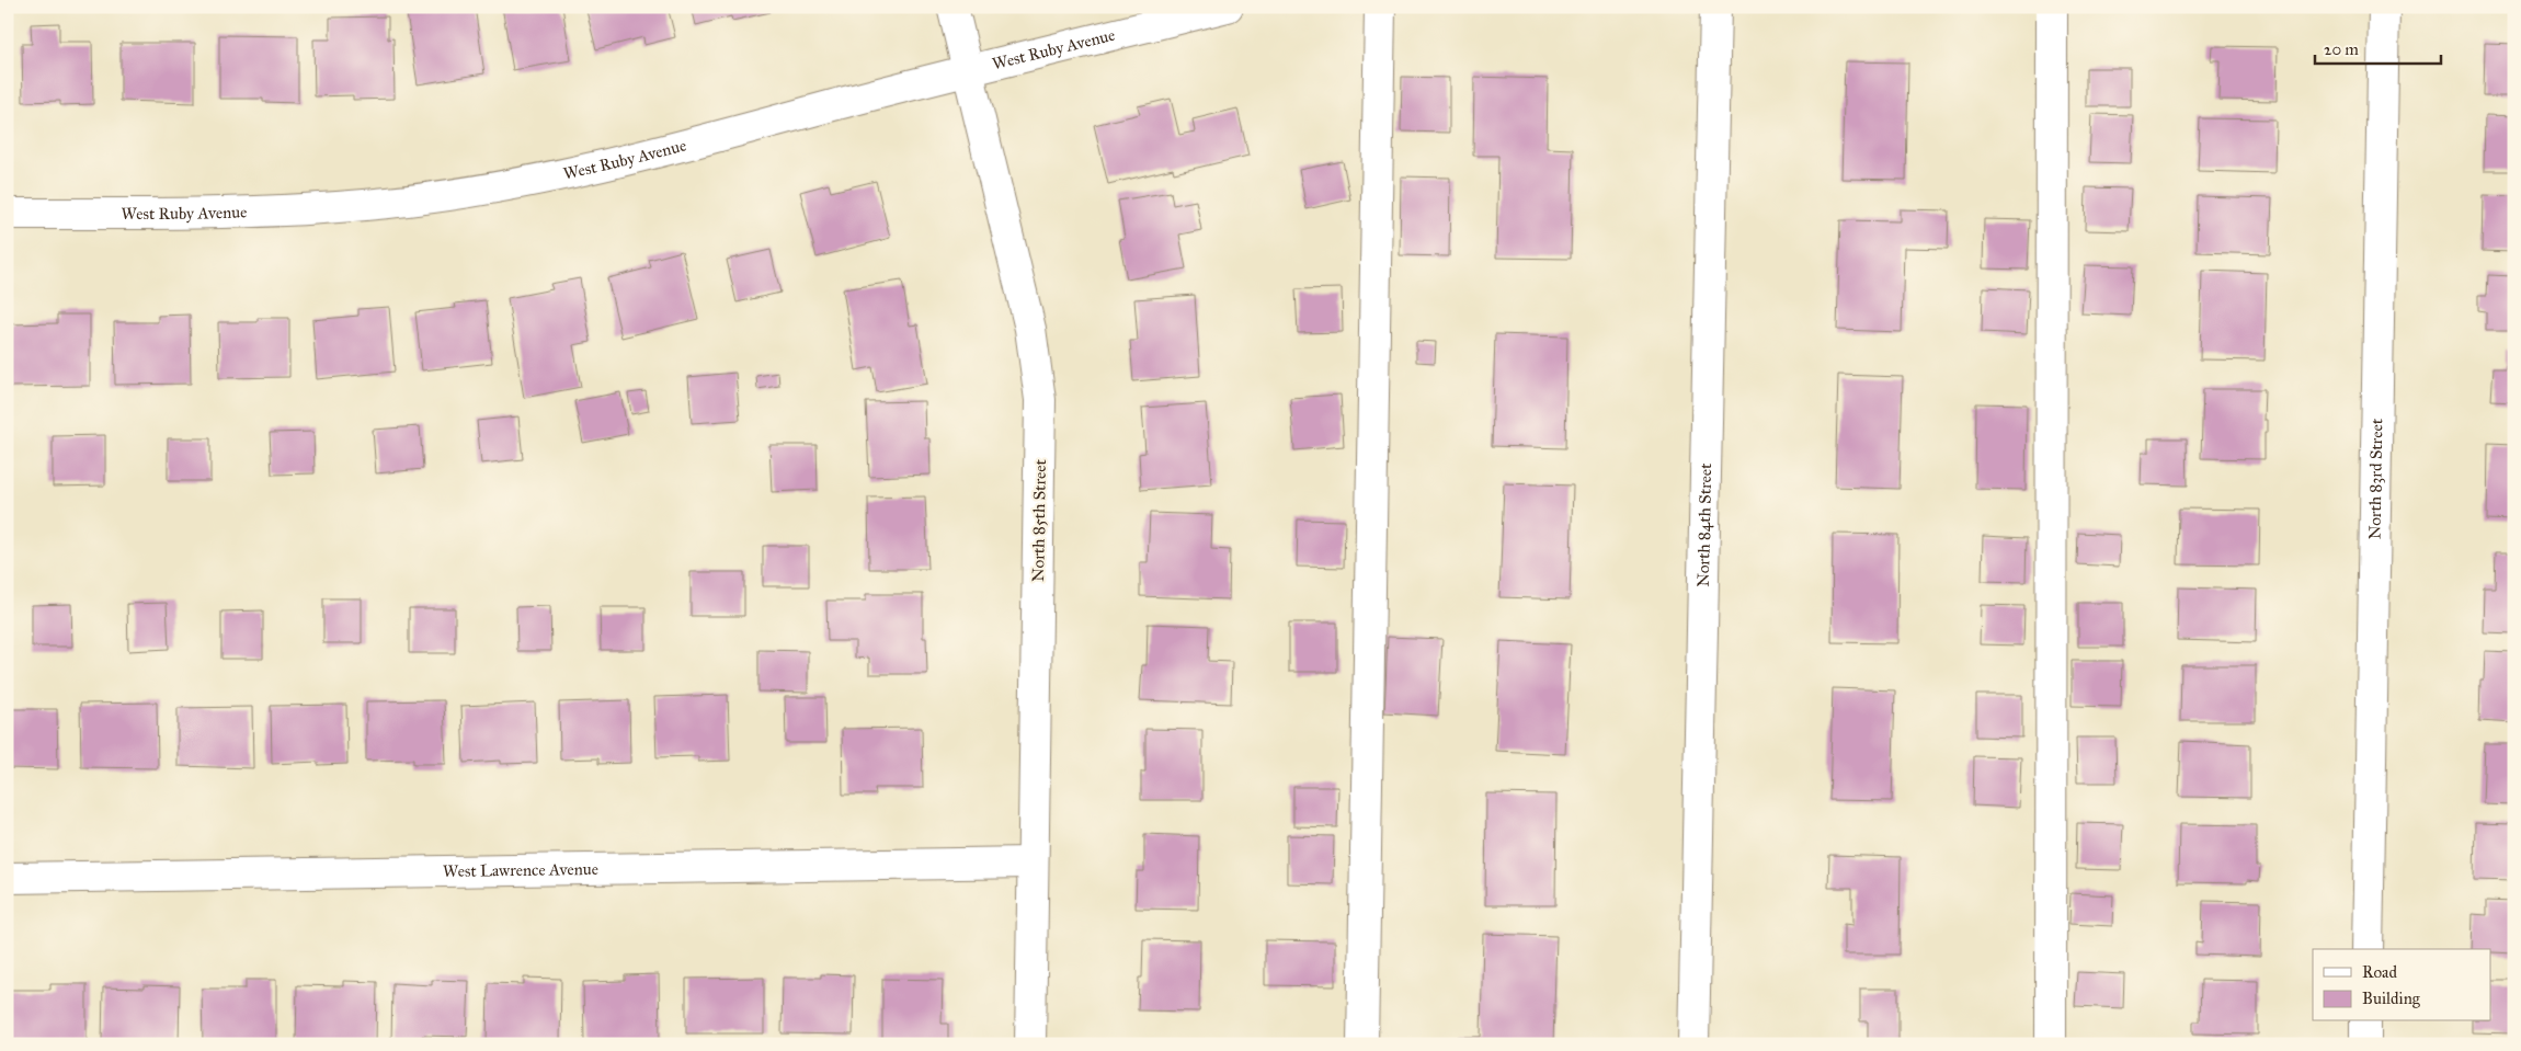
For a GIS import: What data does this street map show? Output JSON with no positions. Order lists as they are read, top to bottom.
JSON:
{
  "streets": {
    "street": [
      "West Ruby Avenue",
      "North 83rd Street",
      "North 85th Street",
      "North 84th Street",
      "West Lawrence Avenue"
    ]
  },
  "crossings": [
    ["West Ruby Avenue", "North 85th Street"],
    ["North 85th Street", "West Lawrence Avenue"]
  ],
  "legend": ["Road", "Building"],
  "scale_bar": "20 m"
}
